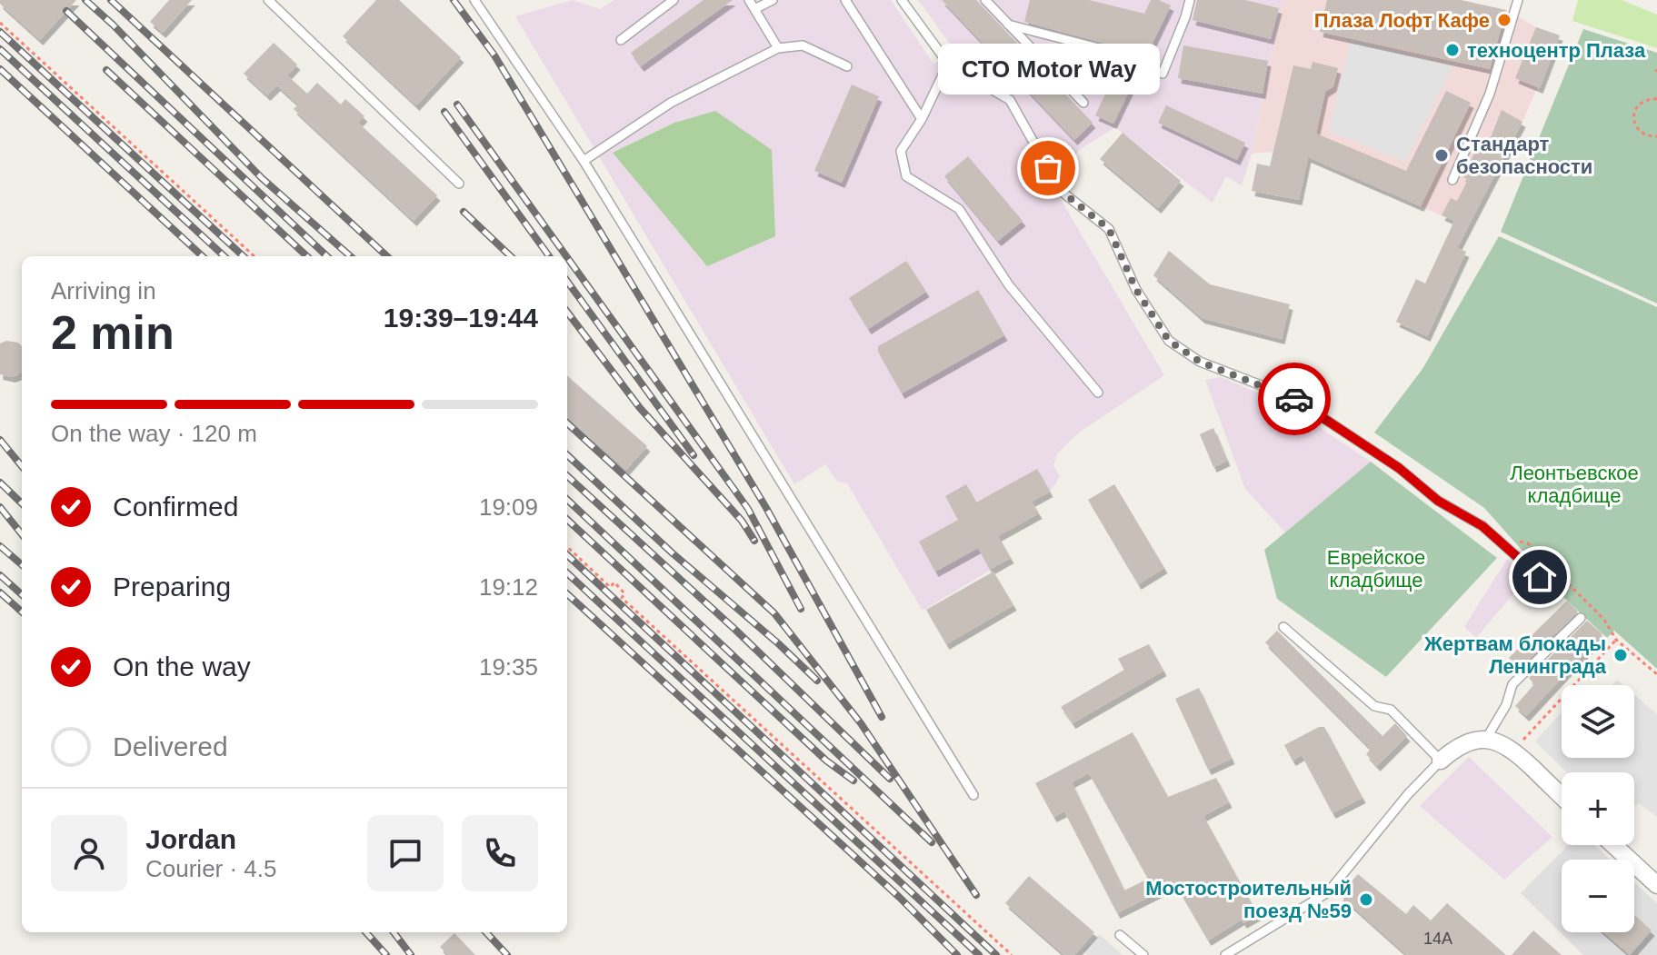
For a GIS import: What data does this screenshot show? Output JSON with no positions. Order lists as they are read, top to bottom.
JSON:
{
  "parks": ["Леонтьевское кладбище", "Еврейское кладбище"],
  "places": [
    "Плаза Лофт Кафе",
    "техноцентр Плаза",
    "Стандарт безопасности",
    "СТО Motor Way",
    "Жертвам блокады Ленинграда",
    "Мостостроительный поезд №59"
  ],
  "house_numbers": ["14А"],
  "page": {
    "bubble": "СТО Motor Way",
    "heading": ["2 min", "Arriving in", "19:39–19:44"],
    "panel": ["Jordan", "Courier · 4.5"],
    "bar": "On the way · 120 m",
    "list": [
      ["Confirmed", "19:09"],
      ["Preparing", "19:12"],
      ["On the way", "19:35"],
      "Delivered"
    ],
    "map_buttons": ["+", "−"]
  }
}
